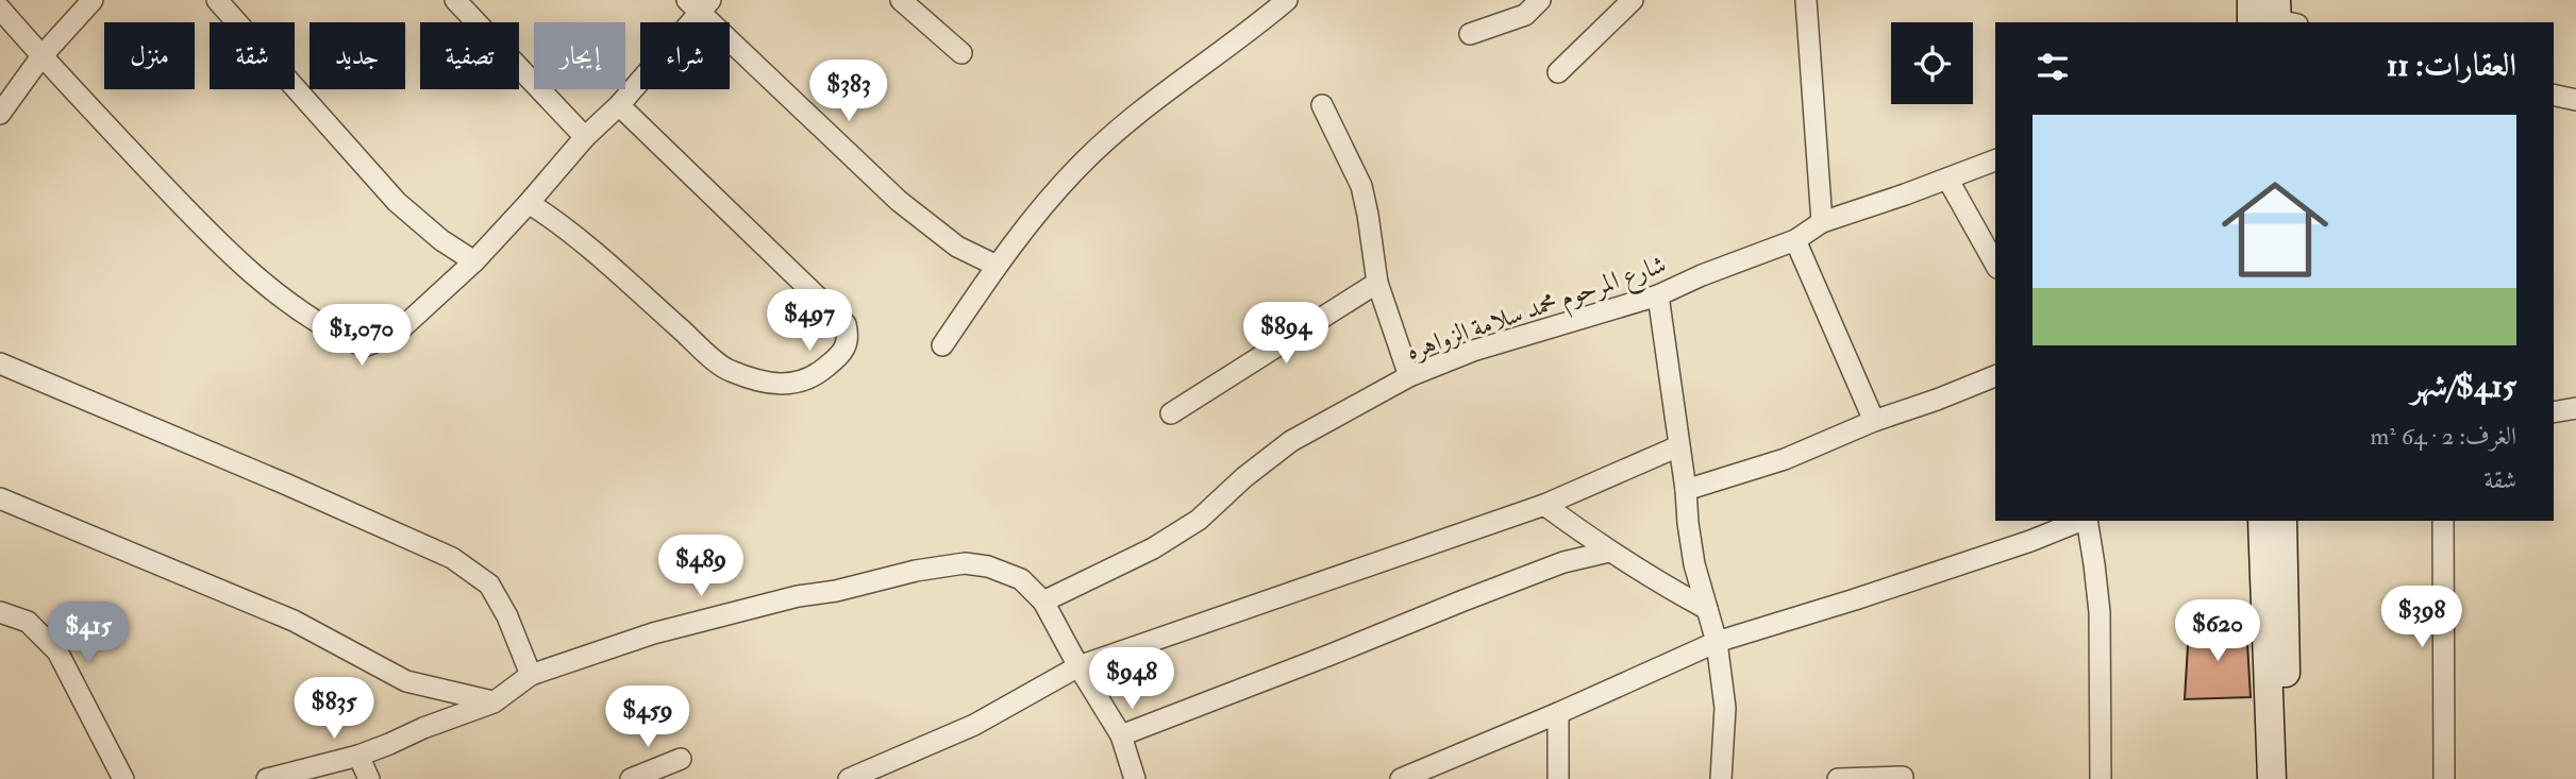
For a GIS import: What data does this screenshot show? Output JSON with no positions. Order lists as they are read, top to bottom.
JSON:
{
  "streets": {
    "street": ["شارع المرحوم محمد سلامة الزواهره"]
  },
  "page": {
    "chip": [
      "شراء",
      "إيجار",
      "تصفية",
      "جديد",
      "شقة",
      "منزل"
    ],
    "heading": "العقارات: 11",
    "price": [
      "$383",
      "$497",
      "$894",
      "$1,070",
      "$489",
      "$398",
      "$620",
      "$415",
      "$948",
      "$835",
      "$459"
    ],
    "list": [
      {
        "name": "$415/شهر",
        "note": "الغرف: 2 · 64 m² · شقة"
      }
    ]
  }
}
